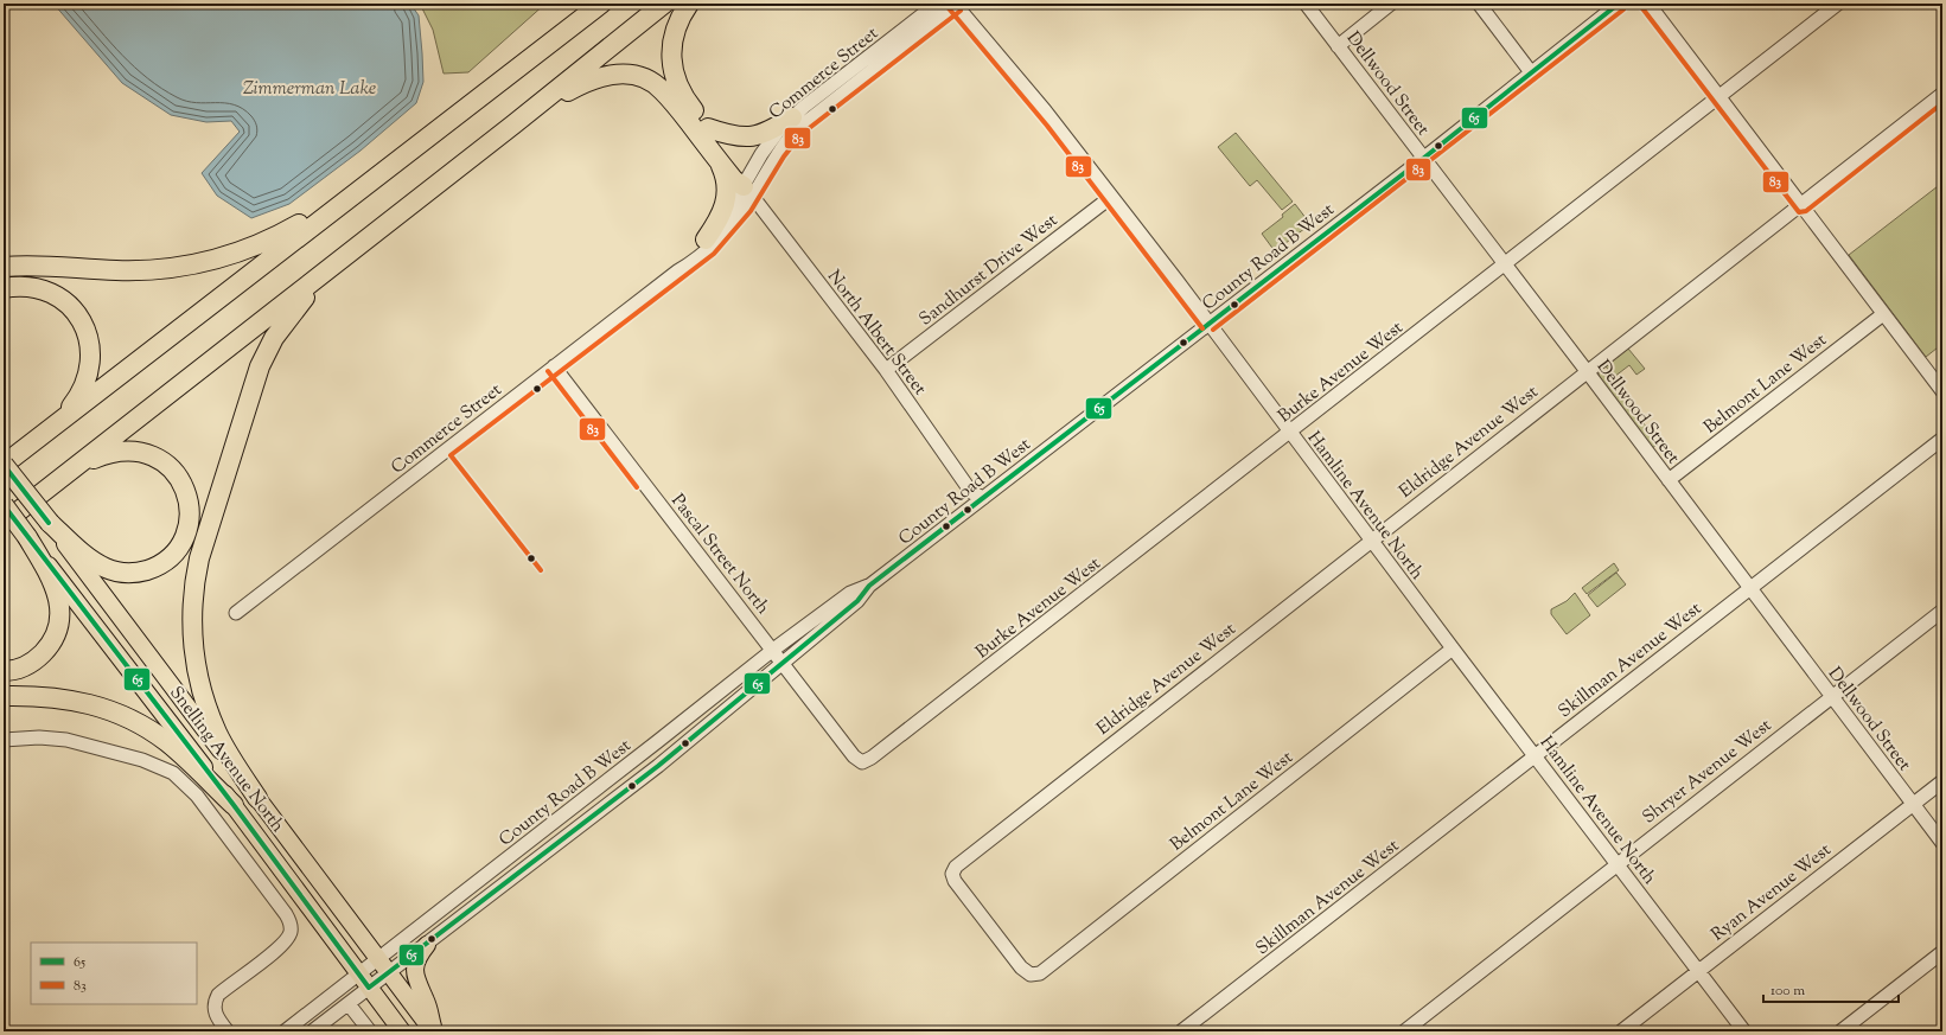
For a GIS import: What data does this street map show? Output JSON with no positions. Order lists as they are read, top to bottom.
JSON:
{
  "streets": {
    "highway": ["Snelling Avenue North"],
    "street": [
      "Commerce Street",
      "Dellwood Street",
      "County Road B West",
      "Sandhurst Drive West",
      "North Albert Street",
      "Burke Avenue West",
      "Belmont Lane West",
      "Eldridge Avenue West",
      "Hamline Avenue North",
      "Pascal Street North",
      "Skillman Avenue West",
      "Shryer Avenue West",
      "Ryan Avenue West"
    ]
  },
  "crossings": [
    ["Commerce Street", "North Albert Street"],
    ["Commerce Street", "Hamline Avenue North"],
    ["Commerce Street", "Pascal Street North"],
    ["Dellwood Street", "County Road B West"],
    ["Dellwood Street", "Burke Avenue West"],
    ["Dellwood Street", "Belmont Lane West"],
    ["Dellwood Street", "Eldridge Avenue West"],
    ["Dellwood Street", "Skillman Avenue West"],
    ["Dellwood Street", "Shryer Avenue West"],
    ["Dellwood Street", "Ryan Avenue West"],
    ["County Road B West", "North Albert Street"],
    ["County Road B West", "Hamline Avenue North"],
    ["County Road B West", "Pascal Street North"],
    ["County Road B West", "Snelling Avenue North"],
    ["Sandhurst Drive West", "North Albert Street"],
    ["Sandhurst Drive West", "Hamline Avenue North"],
    ["Burke Avenue West", "Hamline Avenue North"],
    ["Burke Avenue West", "Pascal Street North"],
    ["Belmont Lane West", "Eldridge Avenue West"],
    ["Belmont Lane West", "Hamline Avenue North"],
    ["Eldridge Avenue West", "Hamline Avenue North"],
    ["Hamline Avenue North", "Skillman Avenue West"],
    ["Hamline Avenue North", "Shryer Avenue West"],
    ["Hamline Avenue North", "Ryan Avenue West"]
  ],
  "water": ["Zimmerman Lake"],
  "lines": ["transit line 65", "transit line 83"],
  "legend": ["65", "83"],
  "scale_bar": "100 m"
}
